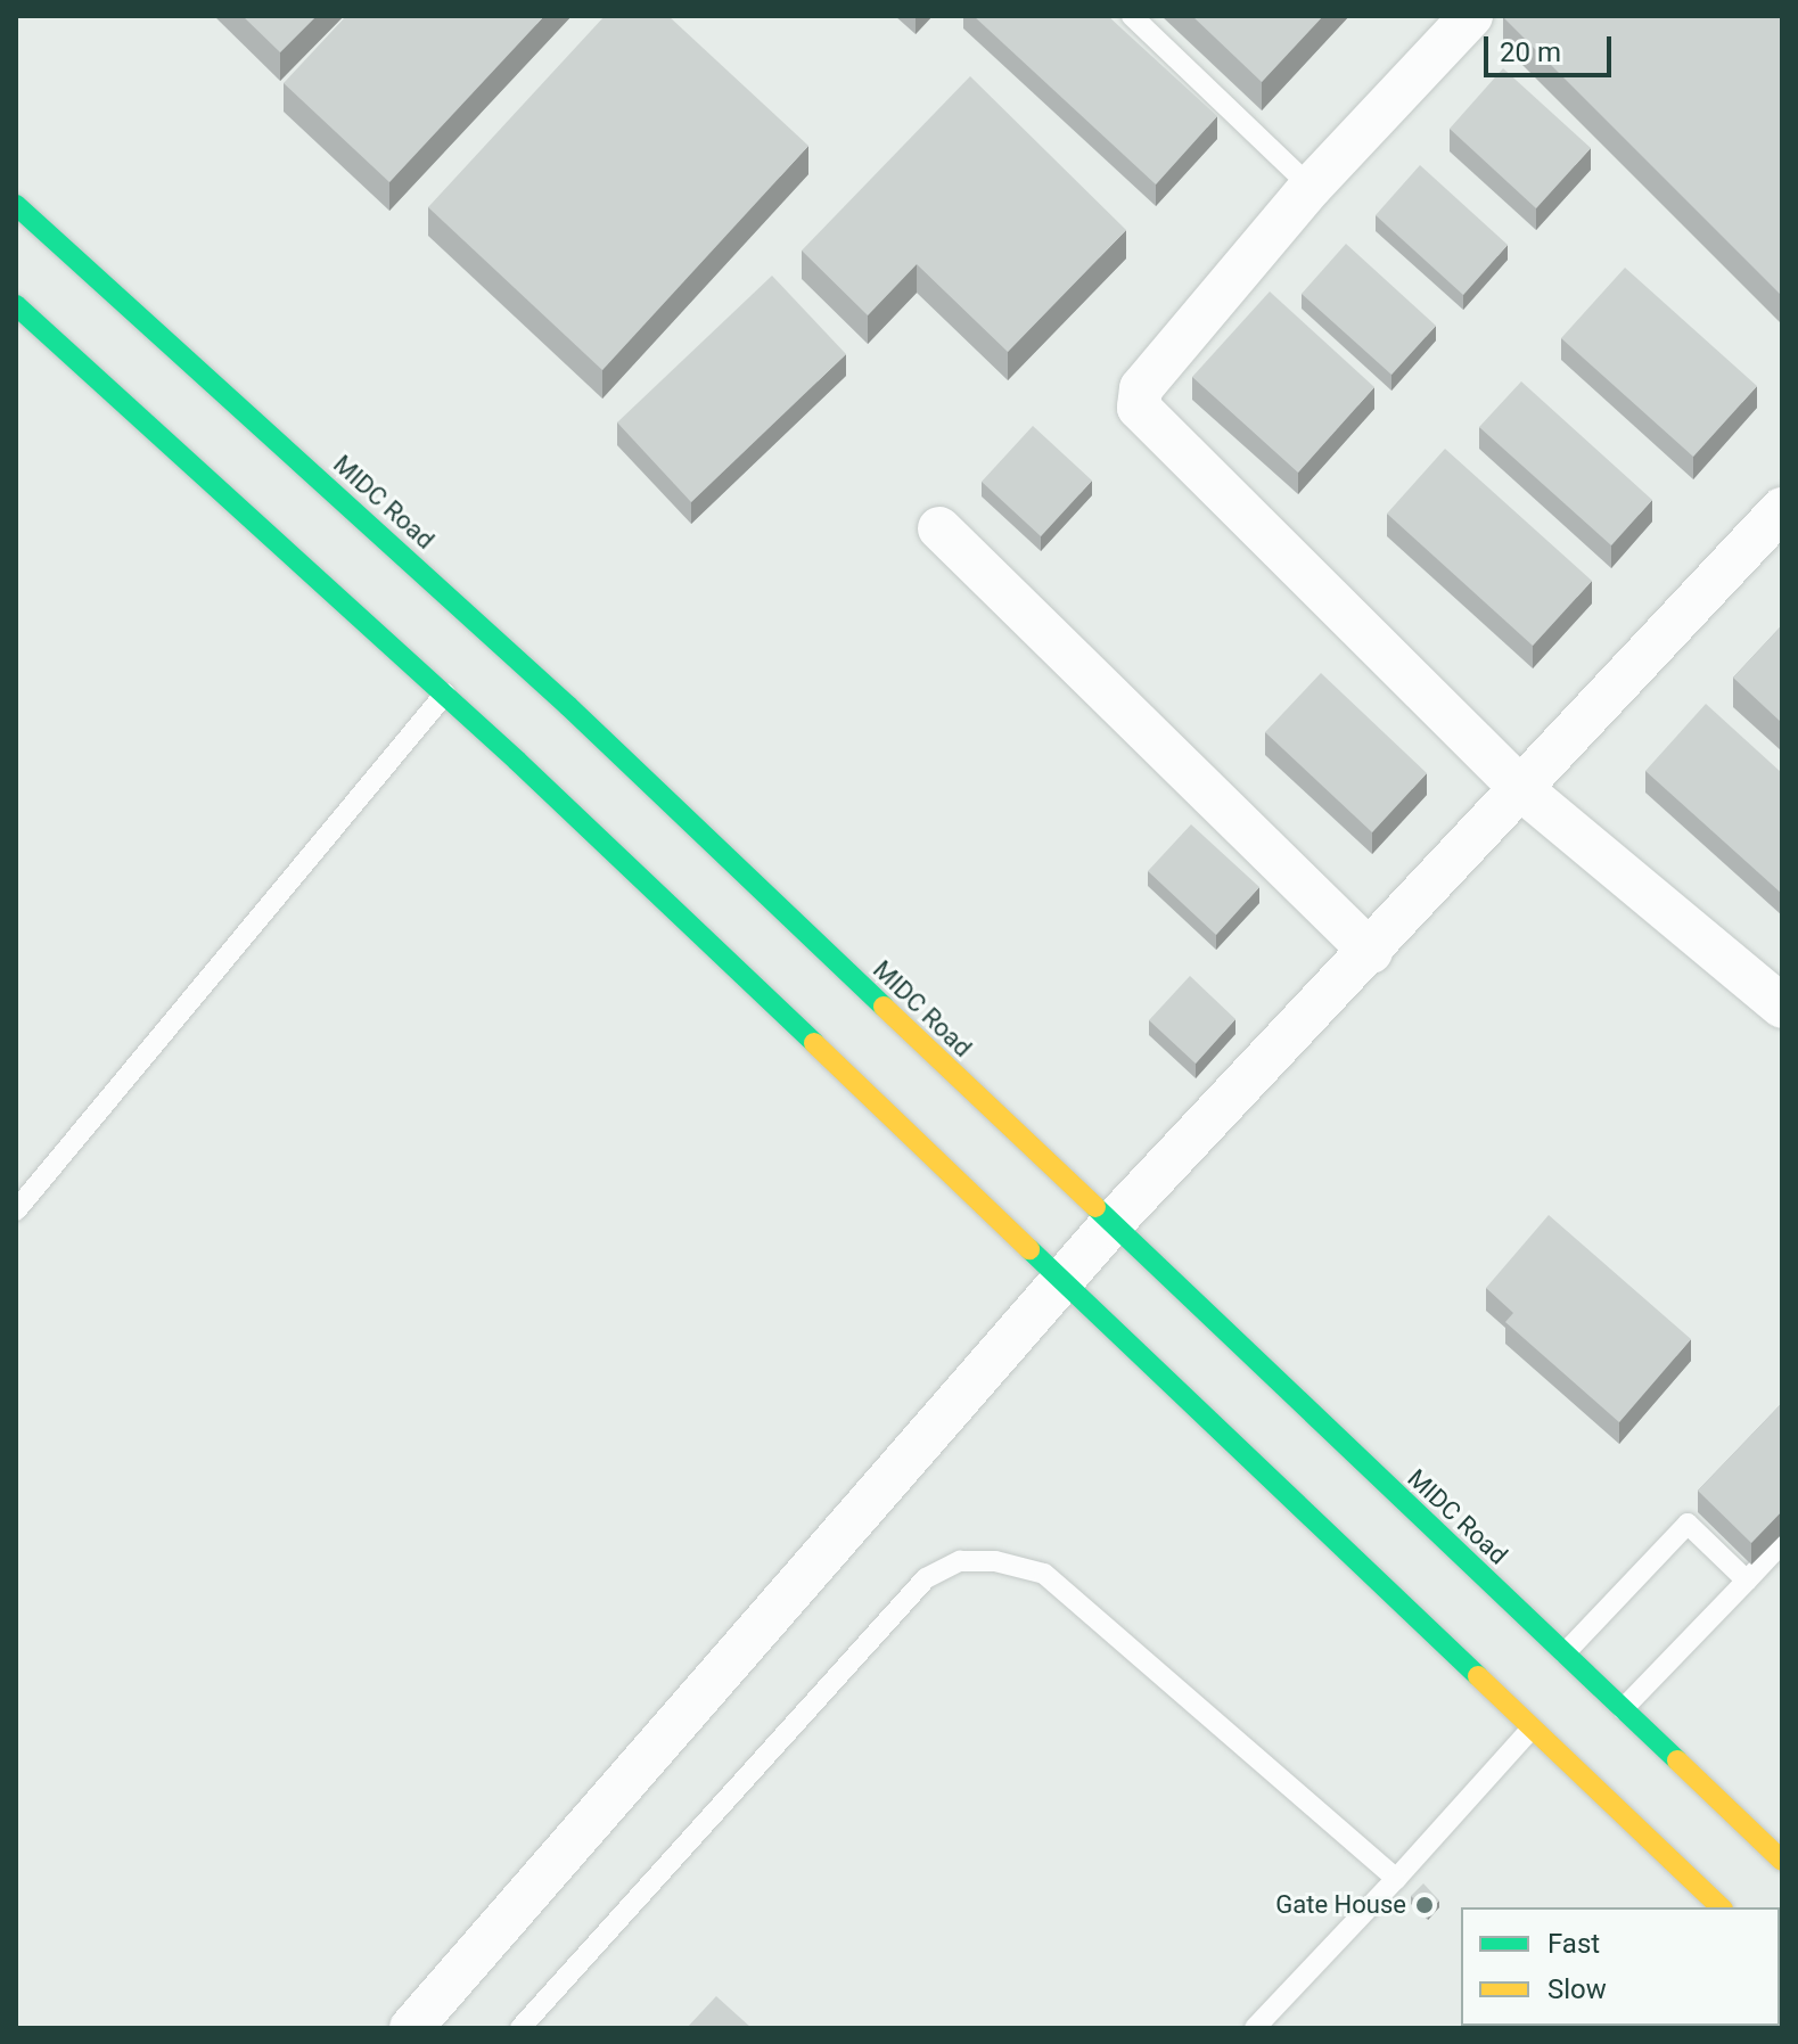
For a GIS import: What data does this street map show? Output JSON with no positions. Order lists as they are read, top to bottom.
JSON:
{
  "streets": {
    "main road": ["MIDC Road"]
  },
  "places": ["Gate House"],
  "legend": ["Fast", "Slow"],
  "scale_bar": "20 m"
}
